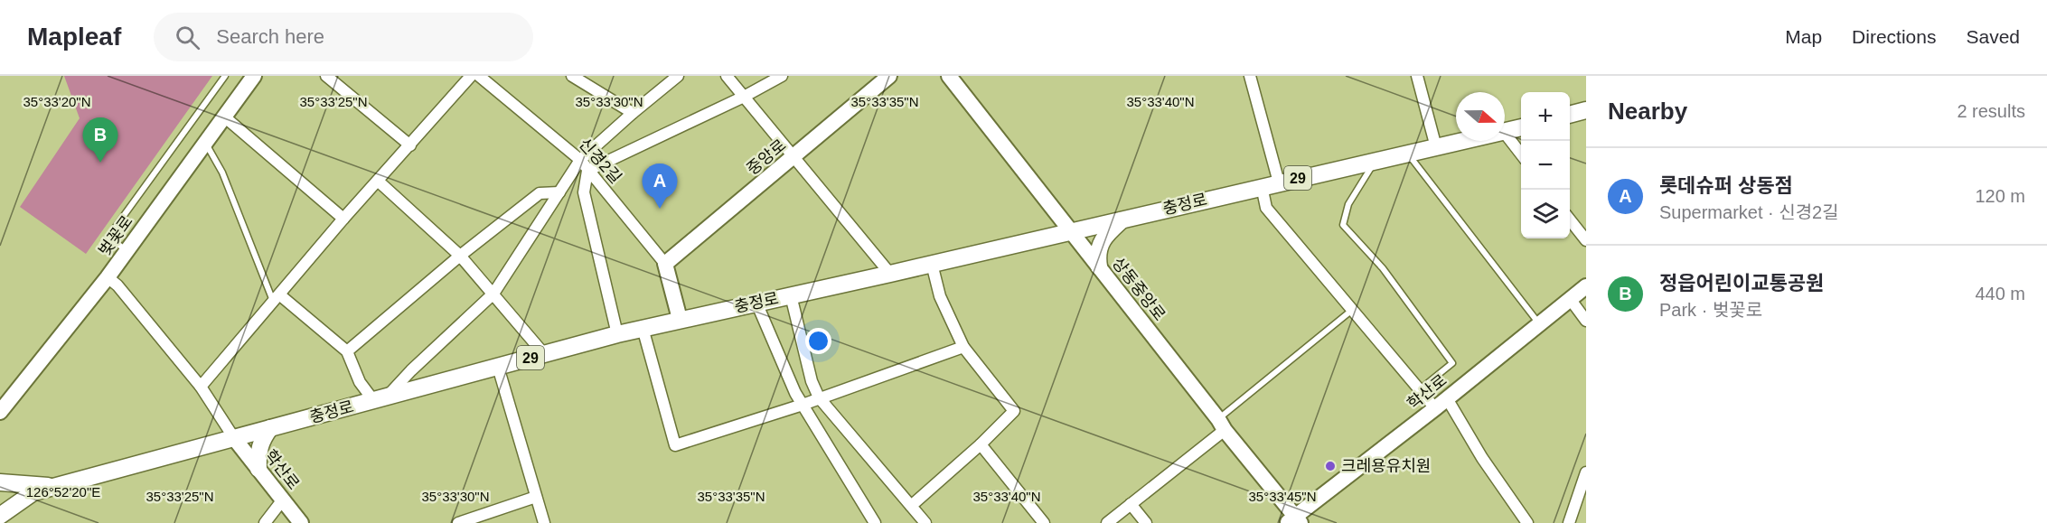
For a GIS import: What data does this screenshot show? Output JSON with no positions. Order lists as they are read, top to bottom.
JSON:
{
  "streets": {
    "main road": ["29", "충정로"],
    "street": [
      "중앙로",
      "신경2길",
      "벚꽃로",
      "상동중앙로",
      "학산로"
    ]
  },
  "crossings": [
    ["중앙로", "신경2길"],
    ["신경2길", "충정로"],
    ["충정로", "상동중앙로"],
    ["충정로", "학산로"],
    ["상동중앙로", "학산로"]
  ],
  "places": ["크레용유치원"],
  "north": "right",
  "page": {
    "header": "Mapleaf",
    "search": "Search here",
    "nav": ["Map", "Directions", "Saved"],
    "heading": ["Nearby", "2 results"],
    "map_buttons": ["+", "−"],
    "pins": ["B", "A"],
    "list": [
      {
        "mark": "A",
        "name": "롯데슈퍼 상동점",
        "note": "Supermarket · 신경2길",
        "value": "120 m"
      },
      {
        "mark": "B",
        "name": "정읍어린이교통공원",
        "note": "Park · 벚꽃로",
        "value": "440 m"
      }
    ]
  },
  "coordinates": [
    "35°33'35\"N",
    "35°33'20\"N",
    "35°33'25\"N",
    "35°33'30\"N",
    "35°33'40\"N",
    "126°52'20\"E",
    "35°33'45\"N"
  ]
}
